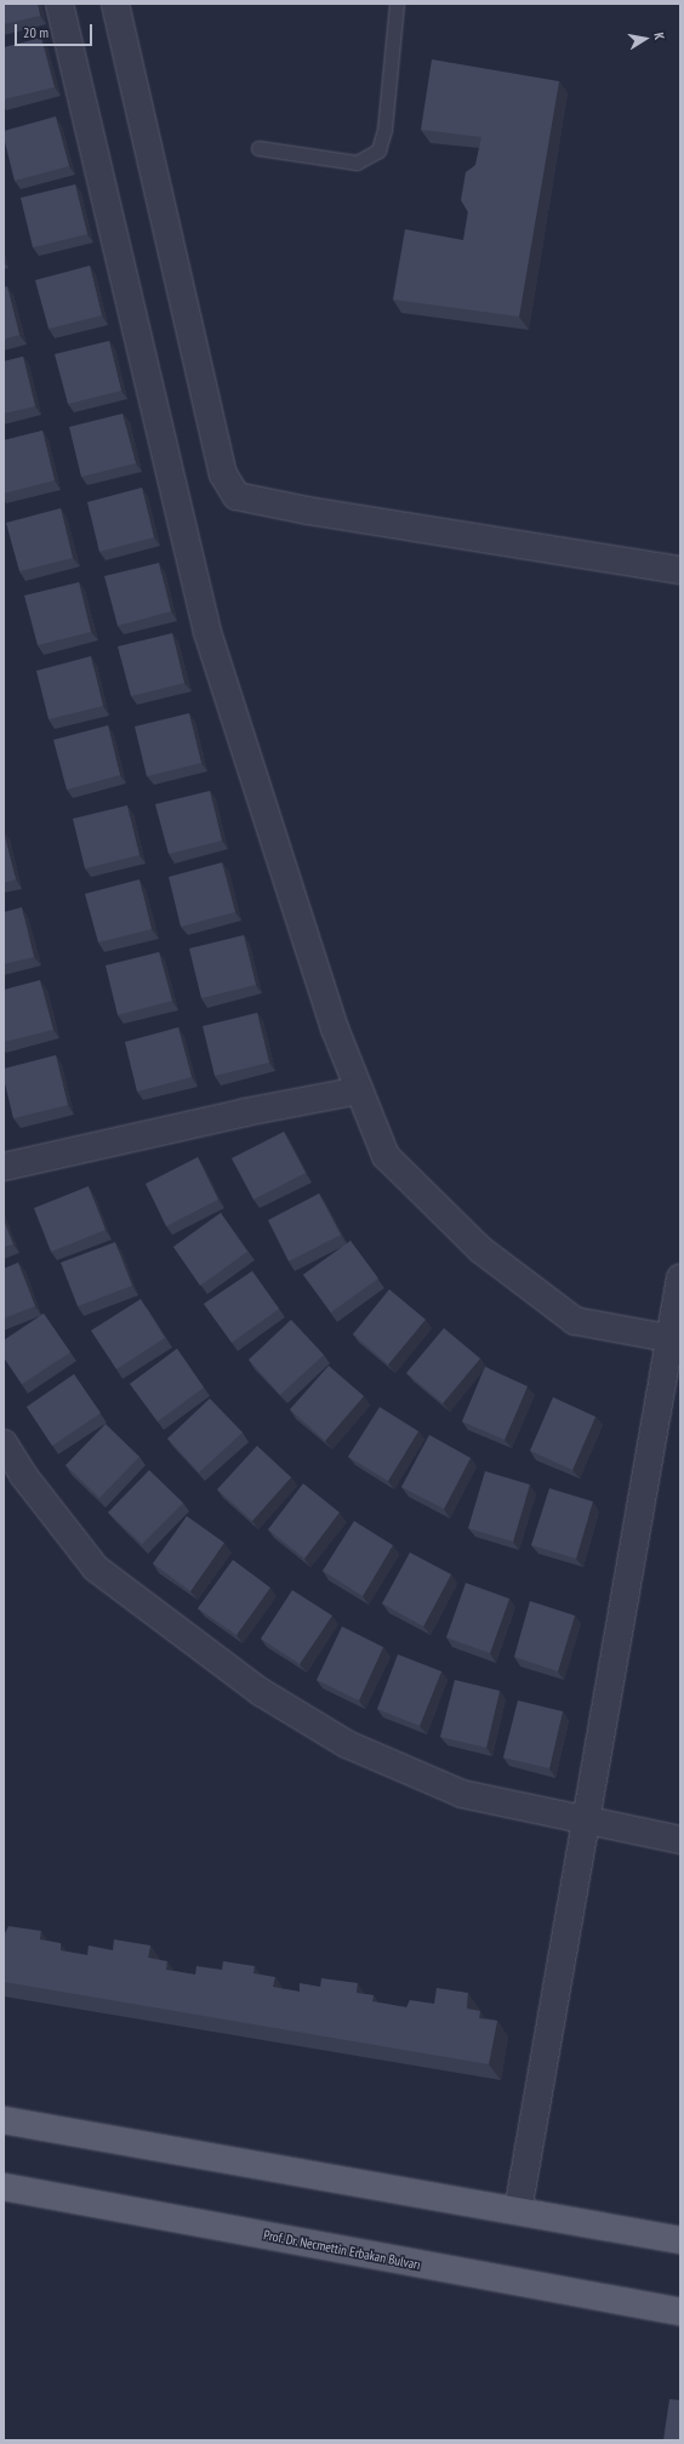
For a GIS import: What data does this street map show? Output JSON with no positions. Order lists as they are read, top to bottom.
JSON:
{
  "streets": {
    "main road": ["Prof. Dr. Necmettin Erbakan Bulvarı"]
  },
  "scale_bar": "20 m",
  "north": "right"
}
